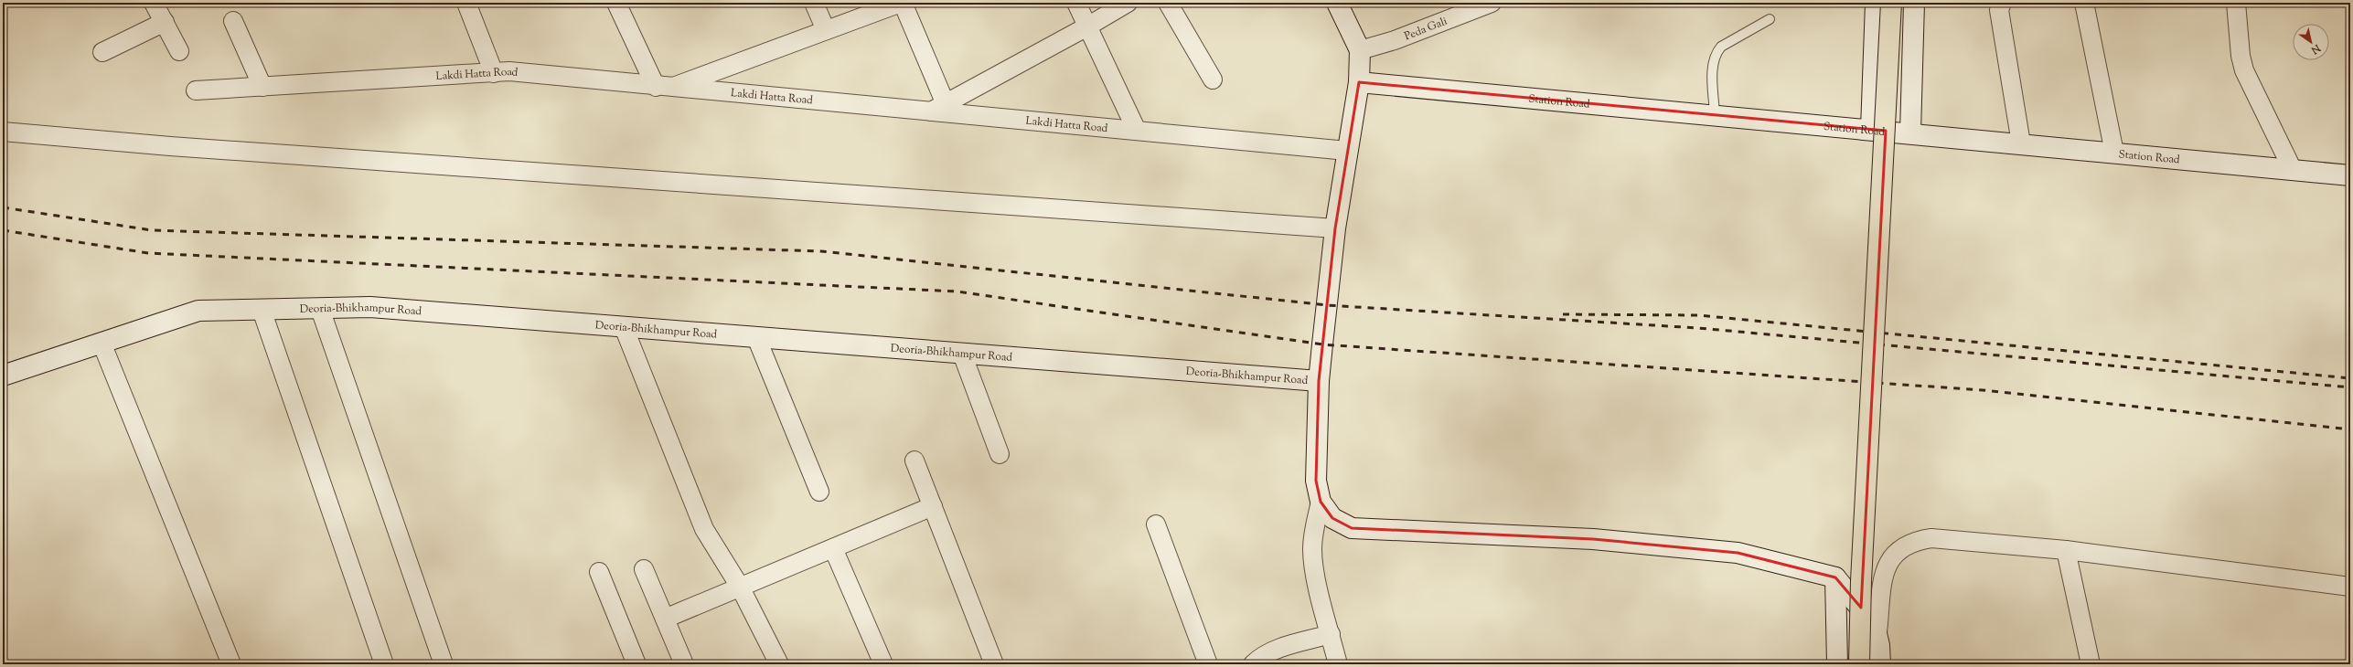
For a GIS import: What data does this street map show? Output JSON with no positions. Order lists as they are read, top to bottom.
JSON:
{
  "streets": {
    "main road": ["Station Road", "Deoria-Bhikhampur Road"],
    "street": ["Peda Gali", "Lakdi Hatta Road"]
  },
  "north": "bottom right"
}
